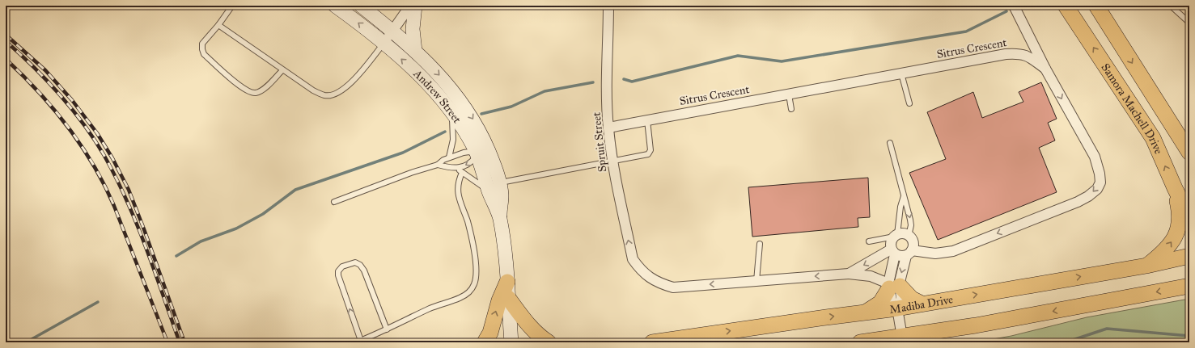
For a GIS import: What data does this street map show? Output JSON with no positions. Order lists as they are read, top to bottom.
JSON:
{
  "streets": {
    "main road": ["Andrew Street", "Samora Machell Drive", "Madiba Drive"],
    "street": ["Sitrus Crescent", "Spruit Street"]
  },
  "crossings": [
    ["Sitrus Crescent", "Spruit Street"]
  ]
}
